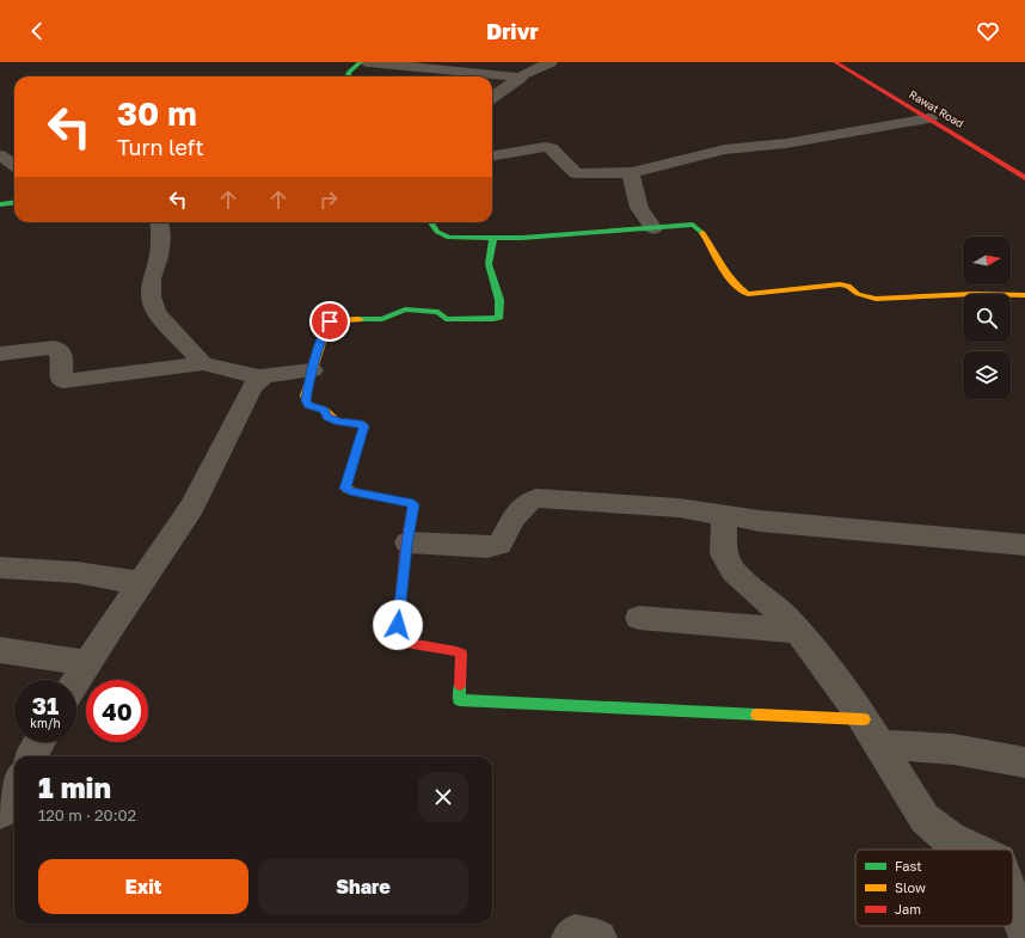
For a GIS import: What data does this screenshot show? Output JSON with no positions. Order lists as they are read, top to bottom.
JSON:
{
  "streets": {
    "street": ["Rawat Road"]
  },
  "legend": ["Fast", "Slow", "Jam"],
  "north": "right",
  "page": {
    "header": "Drivr",
    "turn": ["30 m", "Turn left"],
    "speed": "31 km/h",
    "limit": "40",
    "heading": ["1 min", "120 m · 20:02"],
    "buttons": ["Exit", "Share"]
  }
}
